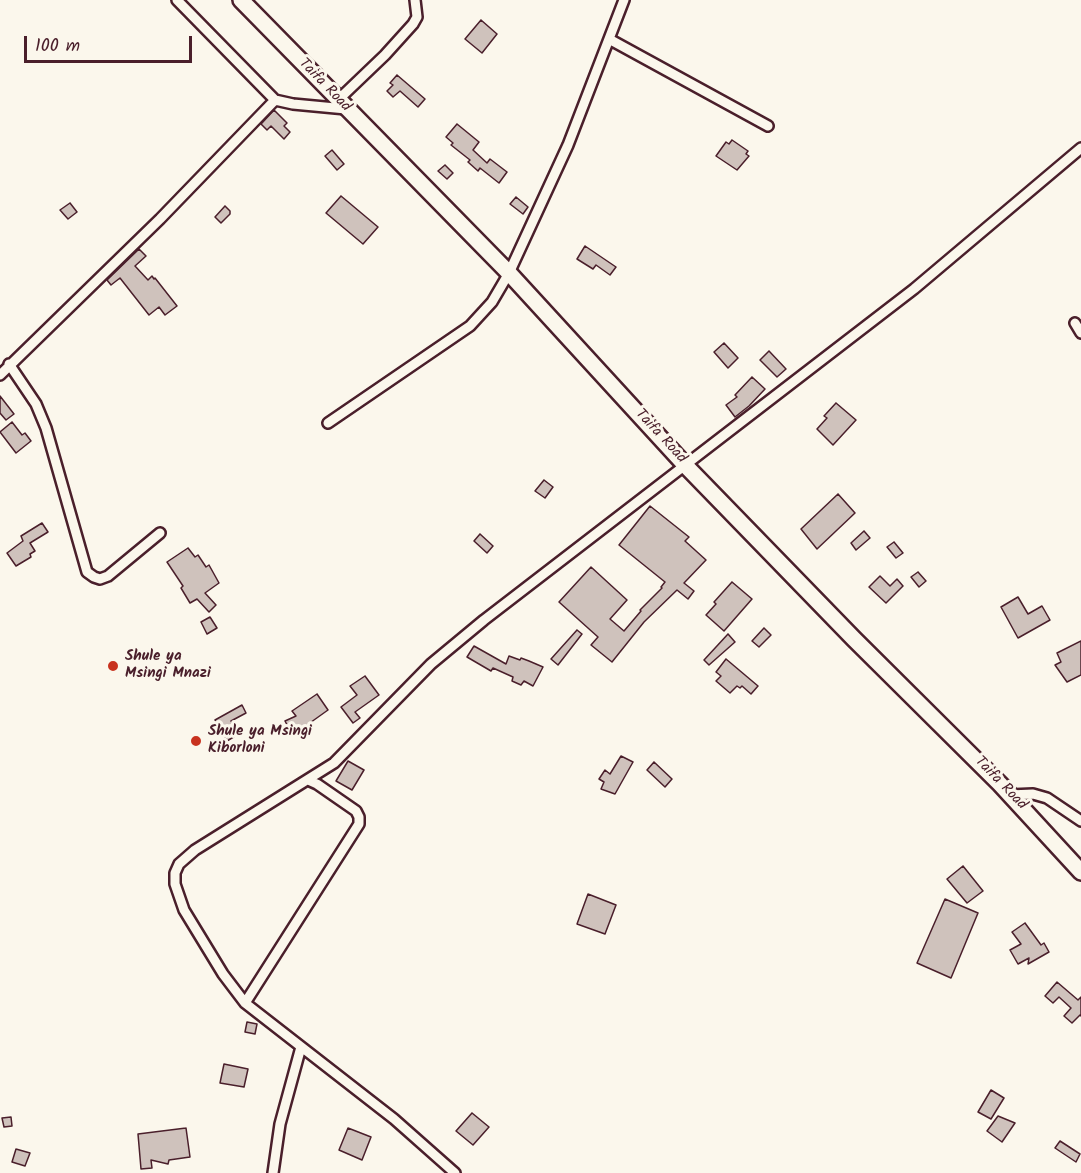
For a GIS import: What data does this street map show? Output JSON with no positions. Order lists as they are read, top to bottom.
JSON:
{
  "streets": {
    "highway": ["Taifa Road"]
  },
  "places": ["Shule ya Msingi Mnazi", "Shule ya Msingi Kiborloni"],
  "scale_bar": "100 m"
}
